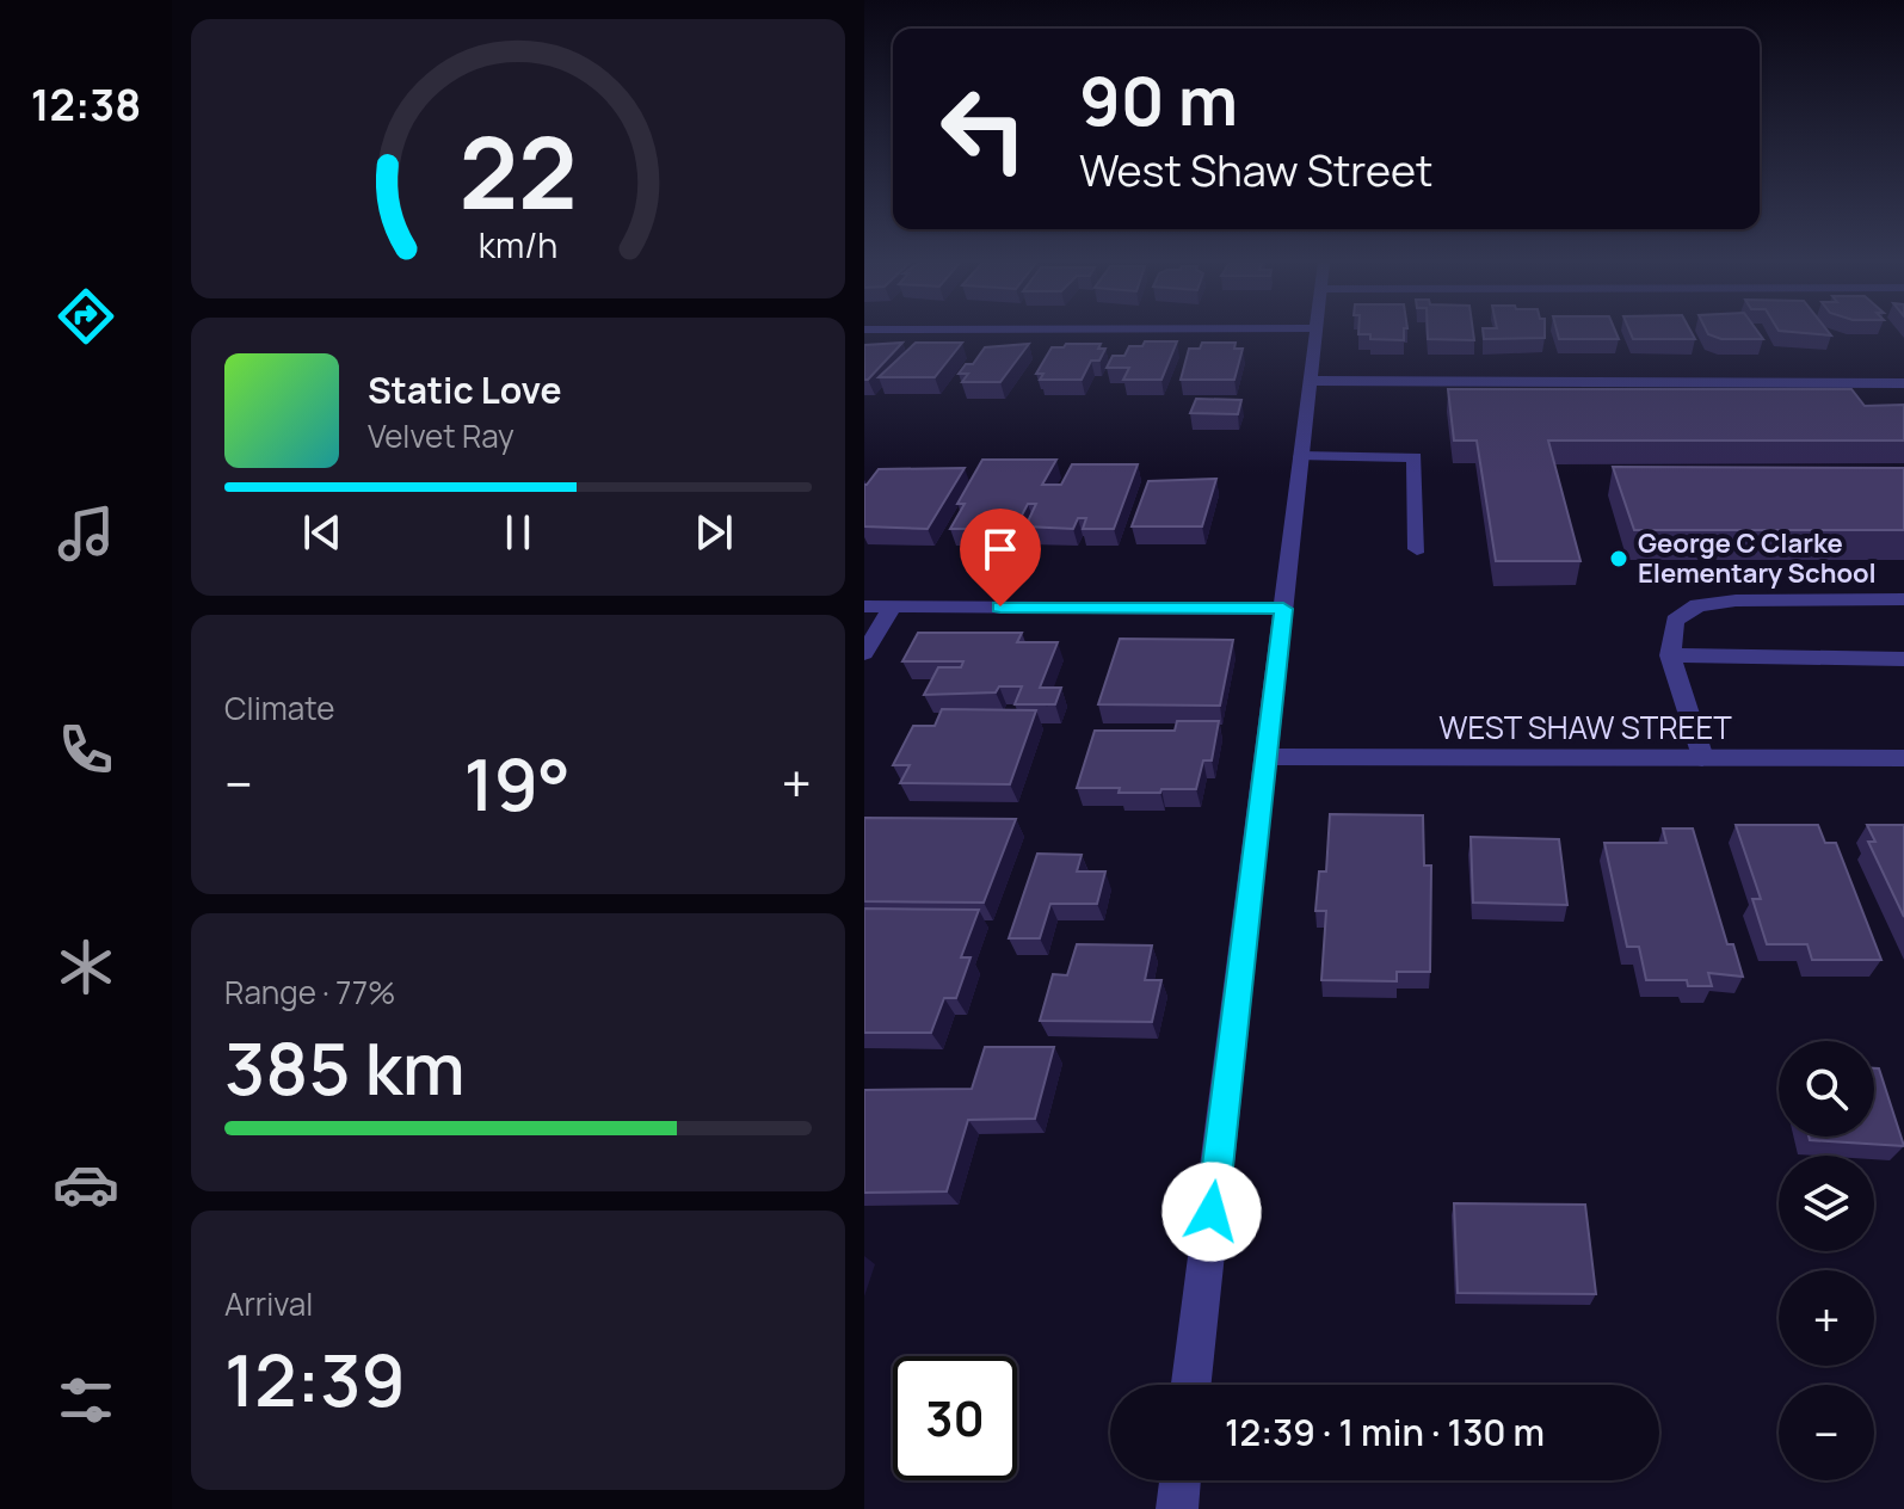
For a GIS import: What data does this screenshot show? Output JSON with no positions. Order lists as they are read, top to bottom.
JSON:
{
  "streets": {
    "street": ["WEST SHAW STREET"]
  },
  "places": ["George C Clarke Elementary School"],
  "page": {
    "tabs": "12:38",
    "turn": ["90 m", "West Shaw Street"],
    "song": ["Static Love", "Velvet Ray"],
    "tile": [
      "Climate",
      ["Range · 77%", "385 km"],
      ["Arrival", "12:39"]
    ],
    "heat": ["−", "19°", "+"],
    "map_buttons": ["+", "−"],
    "limit": "30",
    "trip": "12:39 · 1 min · 130 m",
    "gauge": ["22", "km/h"]
  }
}
